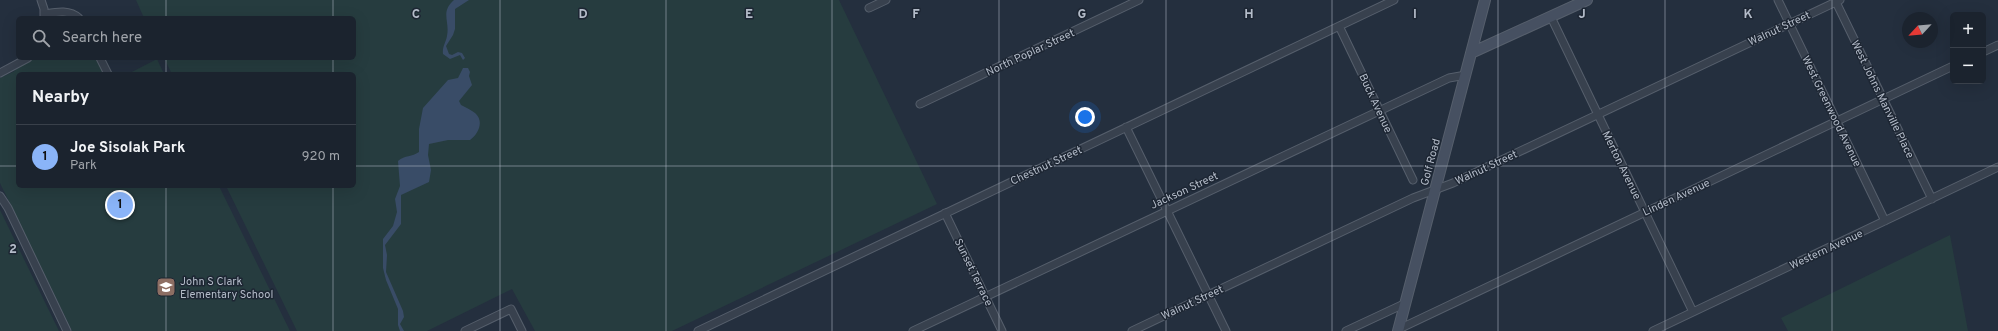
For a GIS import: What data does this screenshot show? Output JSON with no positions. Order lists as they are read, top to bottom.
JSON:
{
  "streets": {
    "street": [
      "Walnut Street",
      "North Poplar Street",
      "West Johns Manville Place",
      "Buck Avenue",
      "West Greenwood Avenue",
      "Golf Road",
      "Chestnut Street",
      "Merton Avenue",
      "Jackson Street",
      "Linden Avenue",
      "Western Avenue",
      "Sunset Terrace"
    ]
  },
  "crossings": [
    ["Walnut Street", "West Johns Manville Place"],
    ["Walnut Street", "West Greenwood Avenue"],
    ["Walnut Street", "Golf Road"],
    ["Walnut Street", "Merton Avenue"],
    ["West Johns Manville Place", "Linden Avenue"],
    ["West Johns Manville Place", "Western Avenue"],
    ["Buck Avenue", "Chestnut Street"],
    ["Buck Avenue", "Jackson Street"],
    ["West Greenwood Avenue", "Linden Avenue"],
    ["West Greenwood Avenue", "Western Avenue"],
    ["Golf Road", "Jackson Street"],
    ["Golf Road", "Linden Avenue"],
    ["Chestnut Street", "Sunset Terrace"],
    ["Merton Avenue", "Linden Avenue"],
    ["Merton Avenue", "Western Avenue"],
    ["Jackson Street", "Sunset Terrace"]
  ],
  "places": {
    "school or university": ["John S Clark Elementary School"]
  },
  "north": "bottom left",
  "page": {
    "map_buttons": ["+", "−"],
    "search": "Search here",
    "heading": "Nearby",
    "list": [
      {
        "mark": "1",
        "name": "Joe Sisolak Park",
        "note": "Park",
        "value": "920 m"
      }
    ],
    "pins": "1"
  },
  "grid": {
    "columns": [
      "C",
      "D",
      "E",
      "F",
      "G",
      "H",
      "I",
      "J",
      "K"
    ],
    "rows": ["2"]
  }
}
